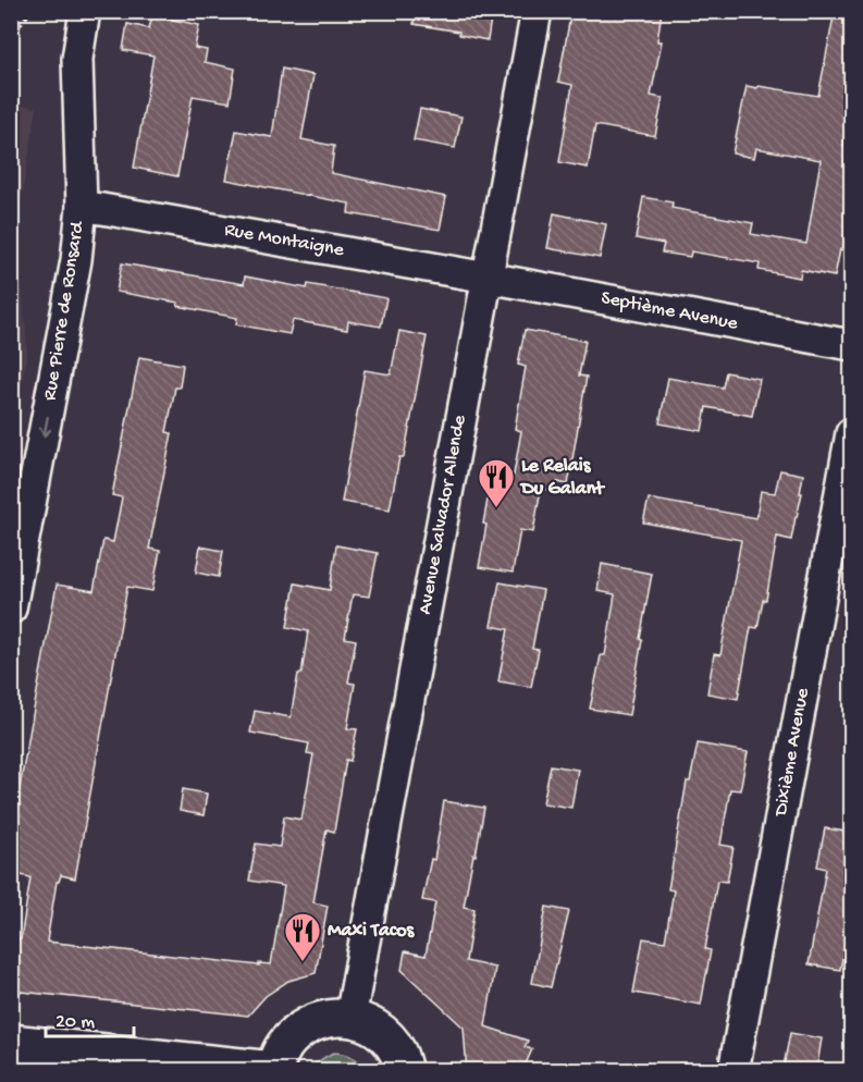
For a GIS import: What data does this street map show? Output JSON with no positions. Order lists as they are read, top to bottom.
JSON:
{
  "streets": {
    "street": [
      "Rue Montaigne",
      "Rue Pierre de Ronsard",
      "Septième Avenue",
      "Avenue Salvador Allende",
      "Dixième Avenue"
    ]
  },
  "crossings": [
    ["Rue Montaigne", "Rue Pierre de Ronsard"],
    ["Rue Montaigne", "Septième Avenue"],
    ["Rue Montaigne", "Avenue Salvador Allende"],
    ["Septième Avenue", "Avenue Salvador Allende"]
  ],
  "one_way": ["Rue Pierre de Ronsard"],
  "places": {
    "restaurant": ["Le Relais Du Galant", "Maxi Tacos"]
  },
  "scale_bar": "20 m"
}
